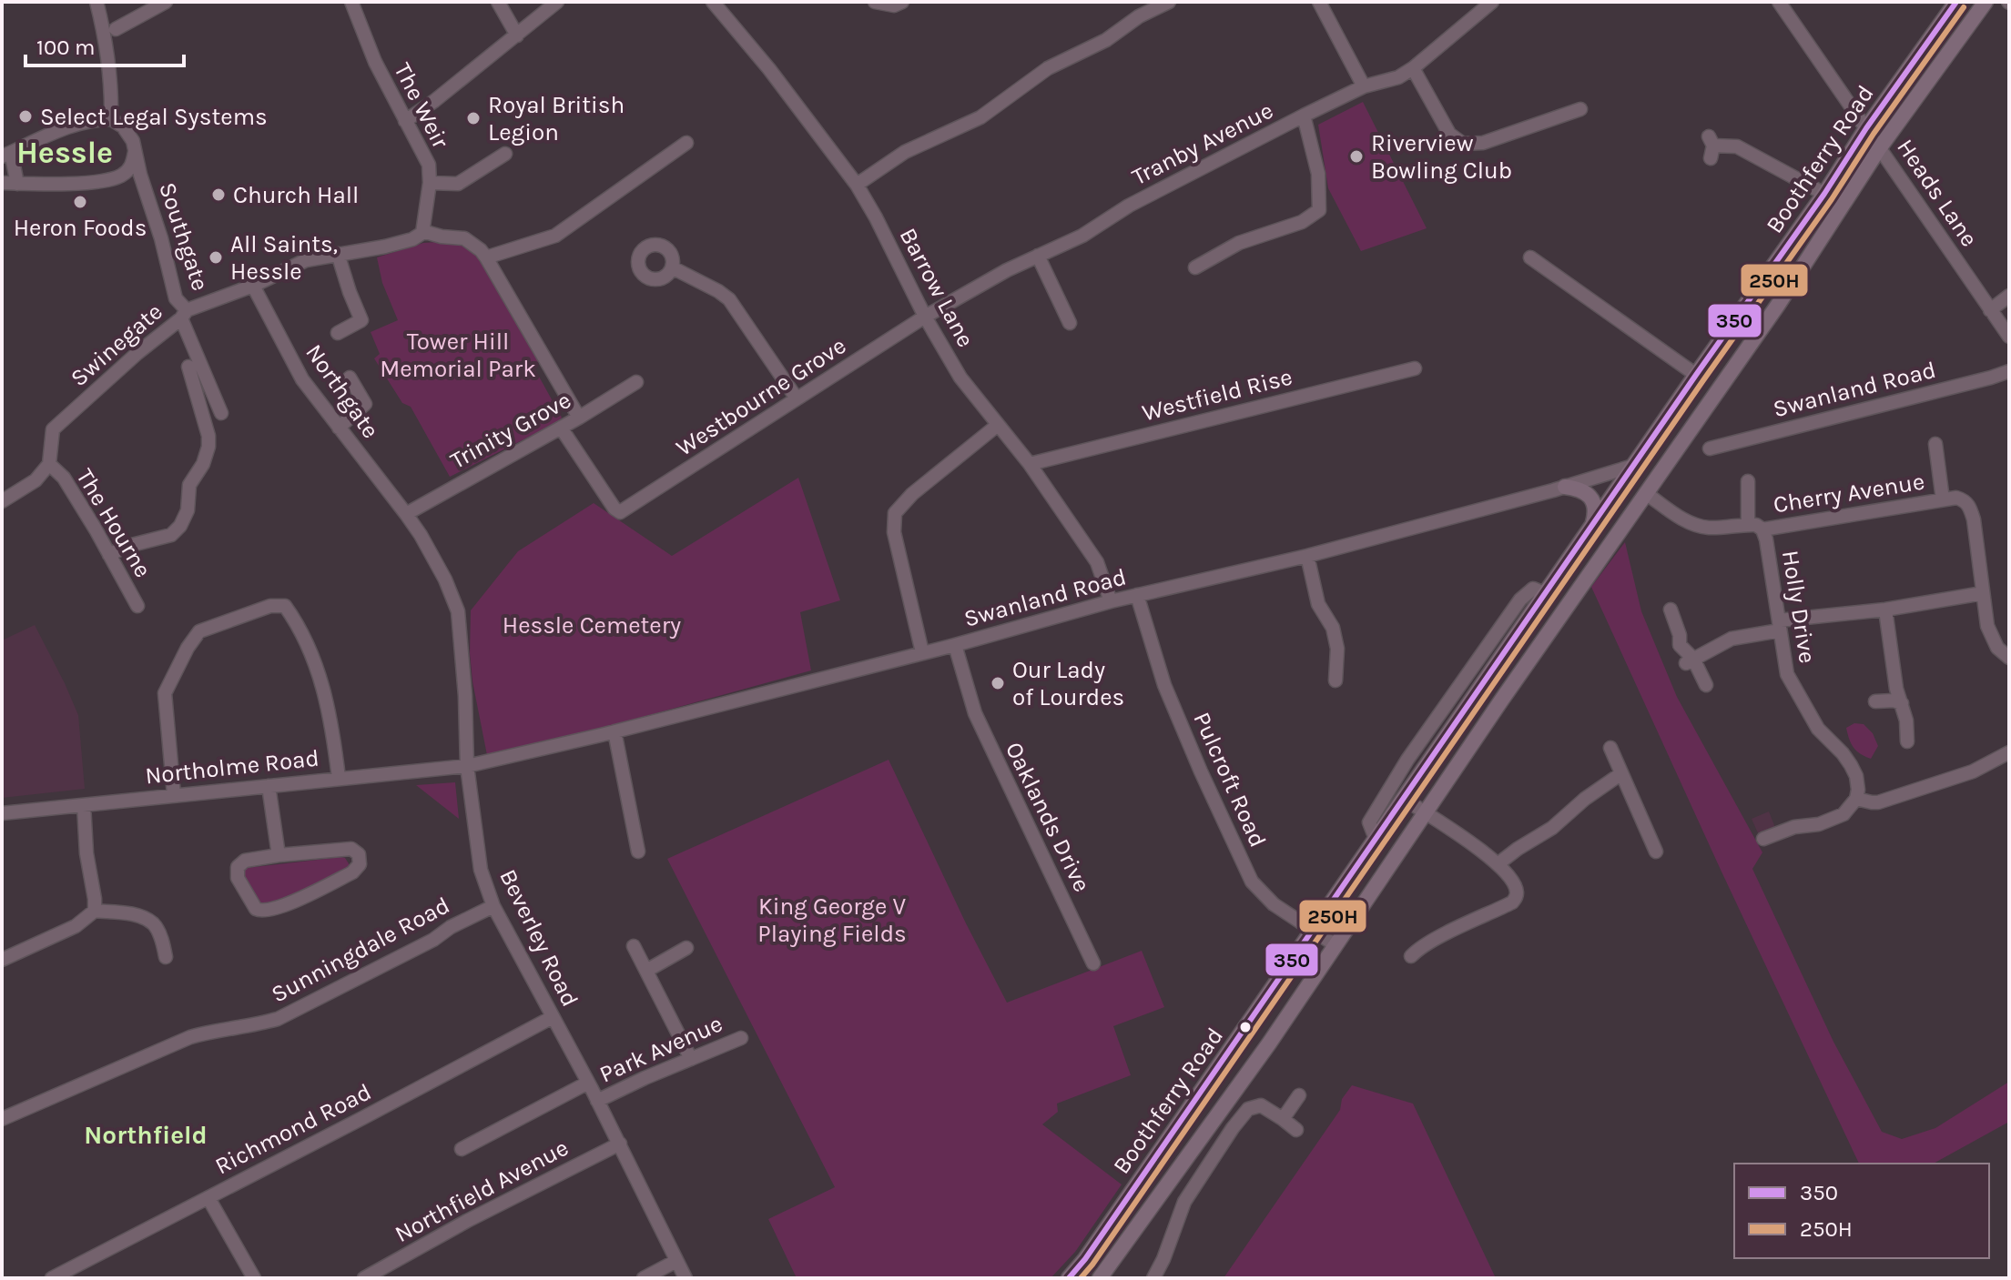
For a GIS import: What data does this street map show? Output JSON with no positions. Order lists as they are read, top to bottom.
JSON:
{
  "streets": {
    "main road": ["Boothferry Road"],
    "street": [
      "The Weir",
      "Tranby Avenue",
      "Heads Lane",
      "Southgate",
      "Barrow Lane",
      "Swinegate",
      "Swanland Road",
      "Northgate",
      "Westfield Rise",
      "Westbourne Grove",
      "Trinity Grove",
      "Cherry Avenue",
      "The Hourne",
      "Holly Drive",
      "Northolme Road",
      "Pulcroft Road",
      "Oaklands Drive",
      "Beverley Road",
      "Sunningdale Road",
      "Park Avenue",
      "Richmond Road",
      "Northfield Avenue"
    ]
  },
  "crossings": [
    ["The Weir", "Swinegate"],
    ["Tranby Avenue", "Barrow Lane"],
    ["Tranby Avenue", "Westbourne Grove"],
    ["Boothferry Road", "Heads Lane"],
    ["Boothferry Road", "Swanland Road"],
    ["Boothferry Road", "Holly Drive"],
    ["Boothferry Road", "Pulcroft Road"],
    ["Southgate", "Swinegate"],
    ["Barrow Lane", "Swanland Road"],
    ["Barrow Lane", "Westfield Rise"],
    ["Barrow Lane", "Westbourne Grove"],
    ["Swinegate", "Northgate"],
    ["Swinegate", "The Hourne"],
    ["Swanland Road", "Northolme Road"],
    ["Swanland Road", "Pulcroft Road"],
    ["Swanland Road", "Oaklands Drive"],
    ["Swanland Road", "Beverley Road"],
    ["Northgate", "Trinity Grove"],
    ["Northgate", "Beverley Road"],
    ["Westbourne Grove", "Trinity Grove"],
    ["Trinity Grove", "Beverley Road"],
    ["Cherry Avenue", "Holly Drive"],
    ["Northolme Road", "Beverley Road"],
    ["Beverley Road", "Sunningdale Road"],
    ["Beverley Road", "Park Avenue"],
    ["Beverley Road", "Richmond Road"],
    ["Beverley Road", "Northfield Avenue"]
  ],
  "districts": ["Hessle", "Northfield"],
  "parks": ["Tower Hill Memorial Park", "Hessle Cemetery", "King George V Playing Fields"],
  "places": [
    "Select Legal Systems",
    "Royal British Legion",
    "Riverview Bowling Club",
    "Church Hall",
    "Heron Foods",
    "All Saints, Hessle",
    "Our Lady of Lourdes"
  ],
  "lines": ["transit line 350", "transit line 250H"],
  "legend": ["350", "250H"],
  "scale_bar": "100 m"
}
